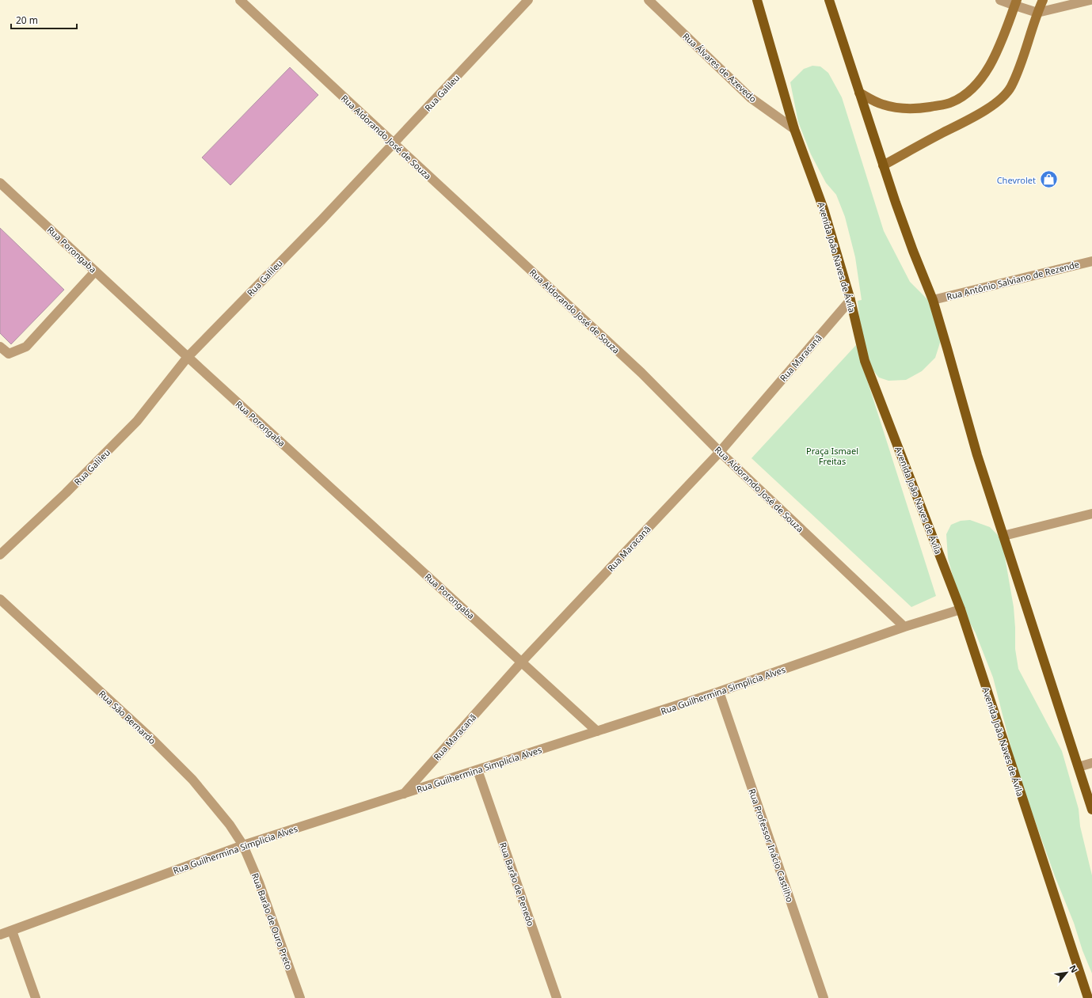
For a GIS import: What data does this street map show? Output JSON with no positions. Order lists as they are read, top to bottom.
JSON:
{
  "streets": {
    "main road": ["Avenida João Naves de Ávila"],
    "street": [
      "Rua Álvares de Azevedo",
      "Rua Galileu",
      "Rua Aldorando José de Souza",
      "Rua Porongaba",
      "Rua Antônio Salviano de Rezende",
      "Rua Maracanã",
      "Rua Guilhermina Simplicia Alves",
      "Rua São Bernardo",
      "Rua Professor Inácio Castilho",
      "Rua Barão de Penedo",
      "Rua Barão de Ouro Preto"
    ]
  },
  "crossings": [
    ["Rua Álvares de Azevedo", "Avenida João Naves de Ávila"],
    ["Rua Galileu", "Rua Aldorando José de Souza"],
    ["Rua Galileu", "Rua Porongaba"],
    ["Rua Aldorando José de Souza", "Rua Maracanã"],
    ["Rua Aldorando José de Souza", "Rua Guilhermina Simplicia Alves"],
    ["Rua Porongaba", "Rua Maracanã"],
    ["Rua Porongaba", "Rua Guilhermina Simplicia Alves"],
    ["Avenida João Naves de Ávila", "Rua Maracanã"],
    ["Avenida João Naves de Ávila", "Rua Guilhermina Simplicia Alves"],
    ["Rua Maracanã", "Rua Guilhermina Simplicia Alves"],
    ["Rua Guilhermina Simplicia Alves", "Rua São Bernardo"],
    ["Rua Guilhermina Simplicia Alves", "Rua Professor Inácio Castilho"],
    ["Rua Guilhermina Simplicia Alves", "Rua Barão de Penedo"],
    ["Rua Guilhermina Simplicia Alves", "Rua Barão de Ouro Preto"],
    ["Rua São Bernardo", "Rua Barão de Ouro Preto"]
  ],
  "parks": ["Praça Ismael Freitas"],
  "places": {
    "shop": ["Chevrolet"]
  },
  "scale_bar": "20 m",
  "north": "top right"
}
